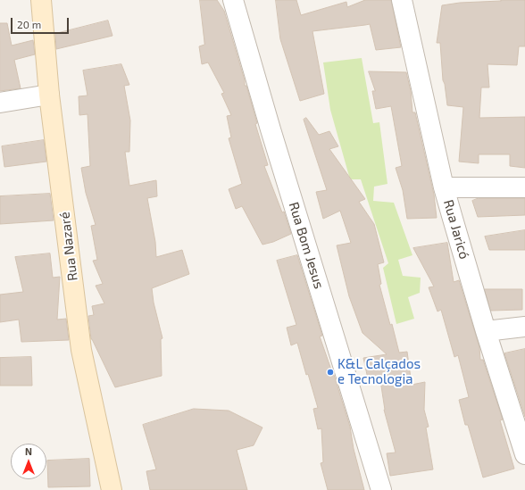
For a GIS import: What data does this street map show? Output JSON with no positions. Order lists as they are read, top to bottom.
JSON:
{
  "streets": {
    "street": ["Rua Jaricó", "Rua Bom Jesus", "Rua Nazaré"]
  },
  "places": ["K&L Calçados e Tecnologia"],
  "scale_bar": "20 m",
  "north": "top"
}
